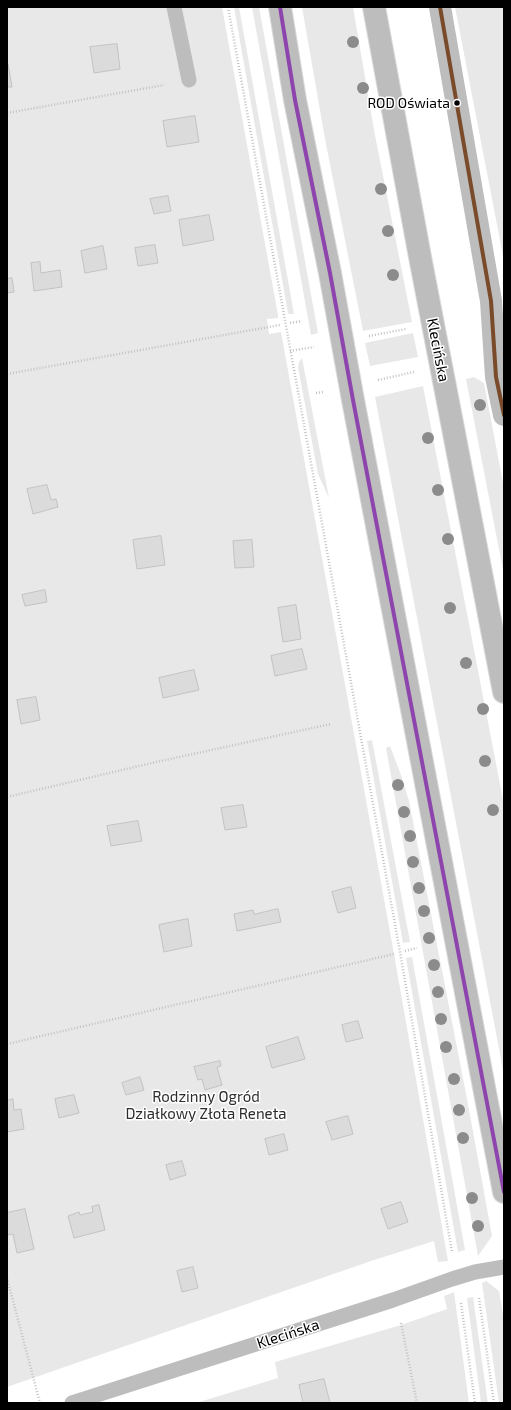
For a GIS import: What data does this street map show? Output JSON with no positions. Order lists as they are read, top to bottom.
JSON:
{
  "streets": {
    "main road": ["Klecińska"]
  },
  "parks": ["Rodzinny Ogród Działkowy Złota Reneta"],
  "places": ["ROD Oświata"]
}
